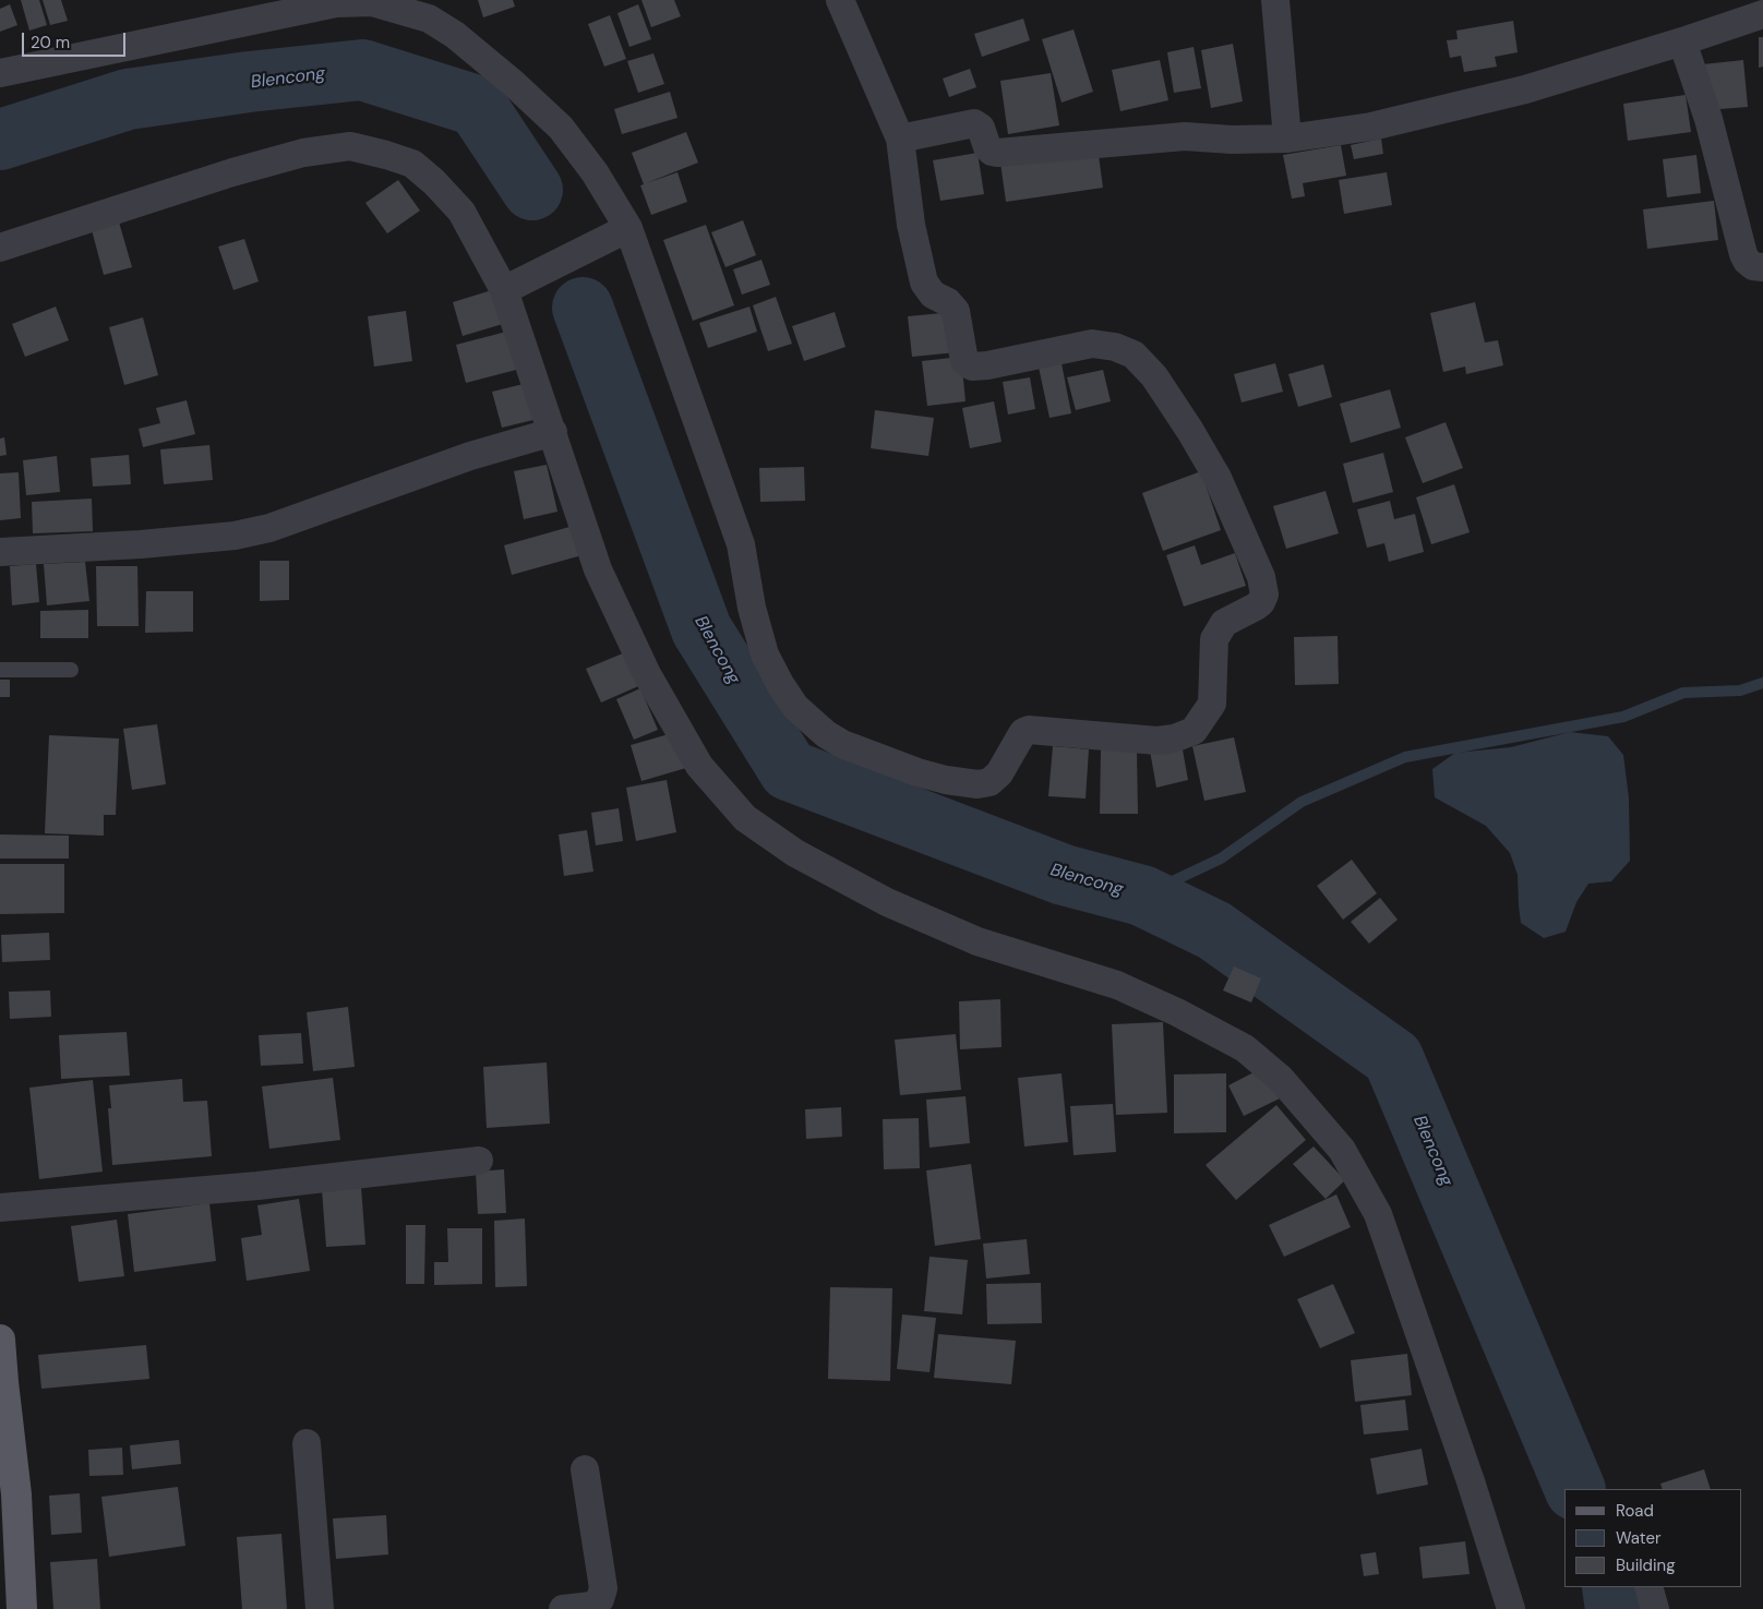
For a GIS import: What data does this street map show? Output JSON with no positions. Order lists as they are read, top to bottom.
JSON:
{
  "water": ["Blencong"],
  "legend": ["Road", "Water", "Building"],
  "scale_bar": "20 m"
}
